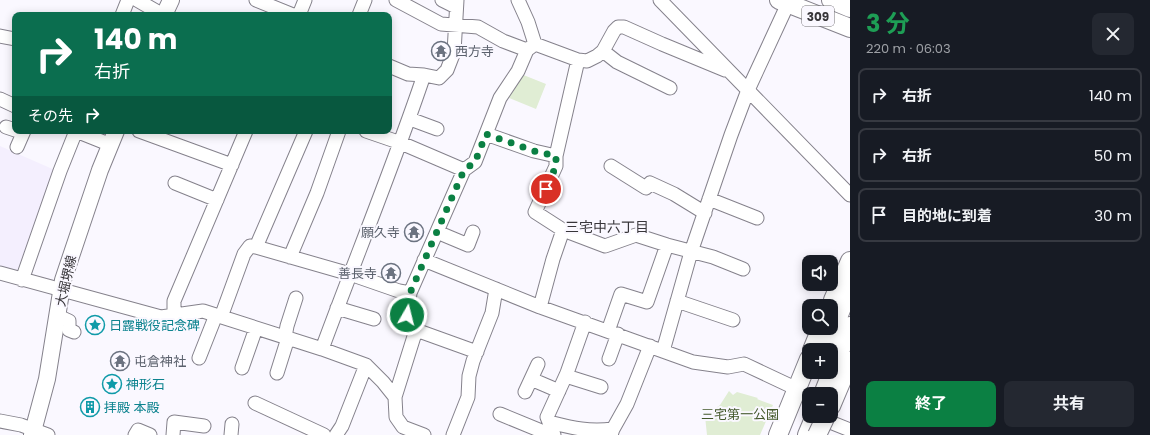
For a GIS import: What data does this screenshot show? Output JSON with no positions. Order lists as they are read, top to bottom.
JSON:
{
  "streets": {
    "highway": ["309"],
    "main road": ["大堀堺線"]
  },
  "districts": ["三宅中六丁目"],
  "parks": ["三宅第一公園"],
  "places": {
    "temple": [
      "西方寺",
      "願久寺",
      "善長寺",
      "屯倉神社"
    ],
    "place": ["日露戦役記念碑", "神形石"],
    "building": ["拝殿 本殿"]
  },
  "page": {
    "heading": ["3 分", "220 m · 06:03"],
    "turn": ["140 m", "右折"],
    "list": [
      {
        "name": "右折",
        "value": "140 m"
      },
      {
        "name": "右折",
        "value": "50 m"
      },
      {
        "name": "目的地に到着",
        "value": "30 m"
      }
    ],
    "then": "その先",
    "map_buttons": ["+", "−"],
    "buttons": ["終了", "共有"]
  }
}
